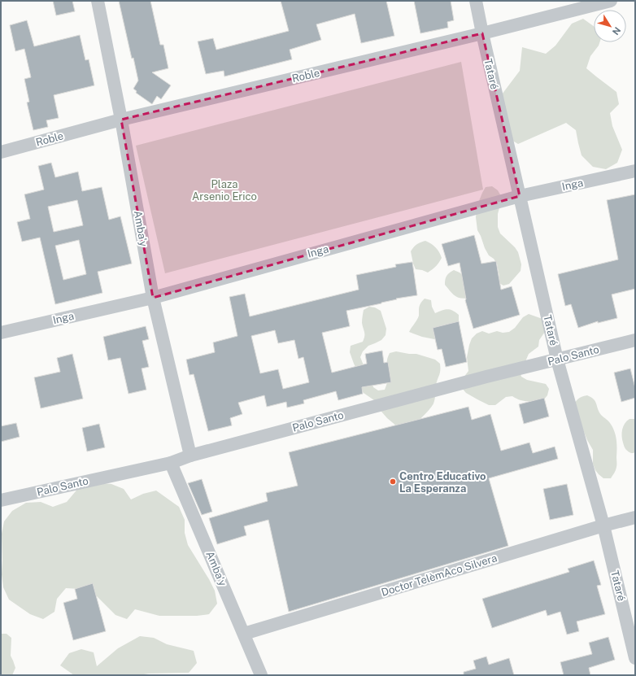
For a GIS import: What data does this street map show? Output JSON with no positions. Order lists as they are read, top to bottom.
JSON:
{
  "streets": {
    "street": [
      "Tataré",
      "Roble",
      "Inga",
      "Amba'y",
      "Palo Santo",
      "Doctor TelèmAco Silvera"
    ]
  },
  "crossings": [
    ["Tataré", "Roble"],
    ["Tataré", "Inga"],
    ["Tataré", "Palo Santo"],
    ["Tataré", "Doctor TelèmAco Silvera"],
    ["Roble", "Amba'y"],
    ["Inga", "Amba'y"],
    ["Amba'y", "Palo Santo"],
    ["Amba'y", "Doctor TelèmAco Silvera"]
  ],
  "parks": ["Plaza Arsenio Erico"],
  "places": ["Centro Educativo La Esperanza"],
  "north": "bottom right"
}
